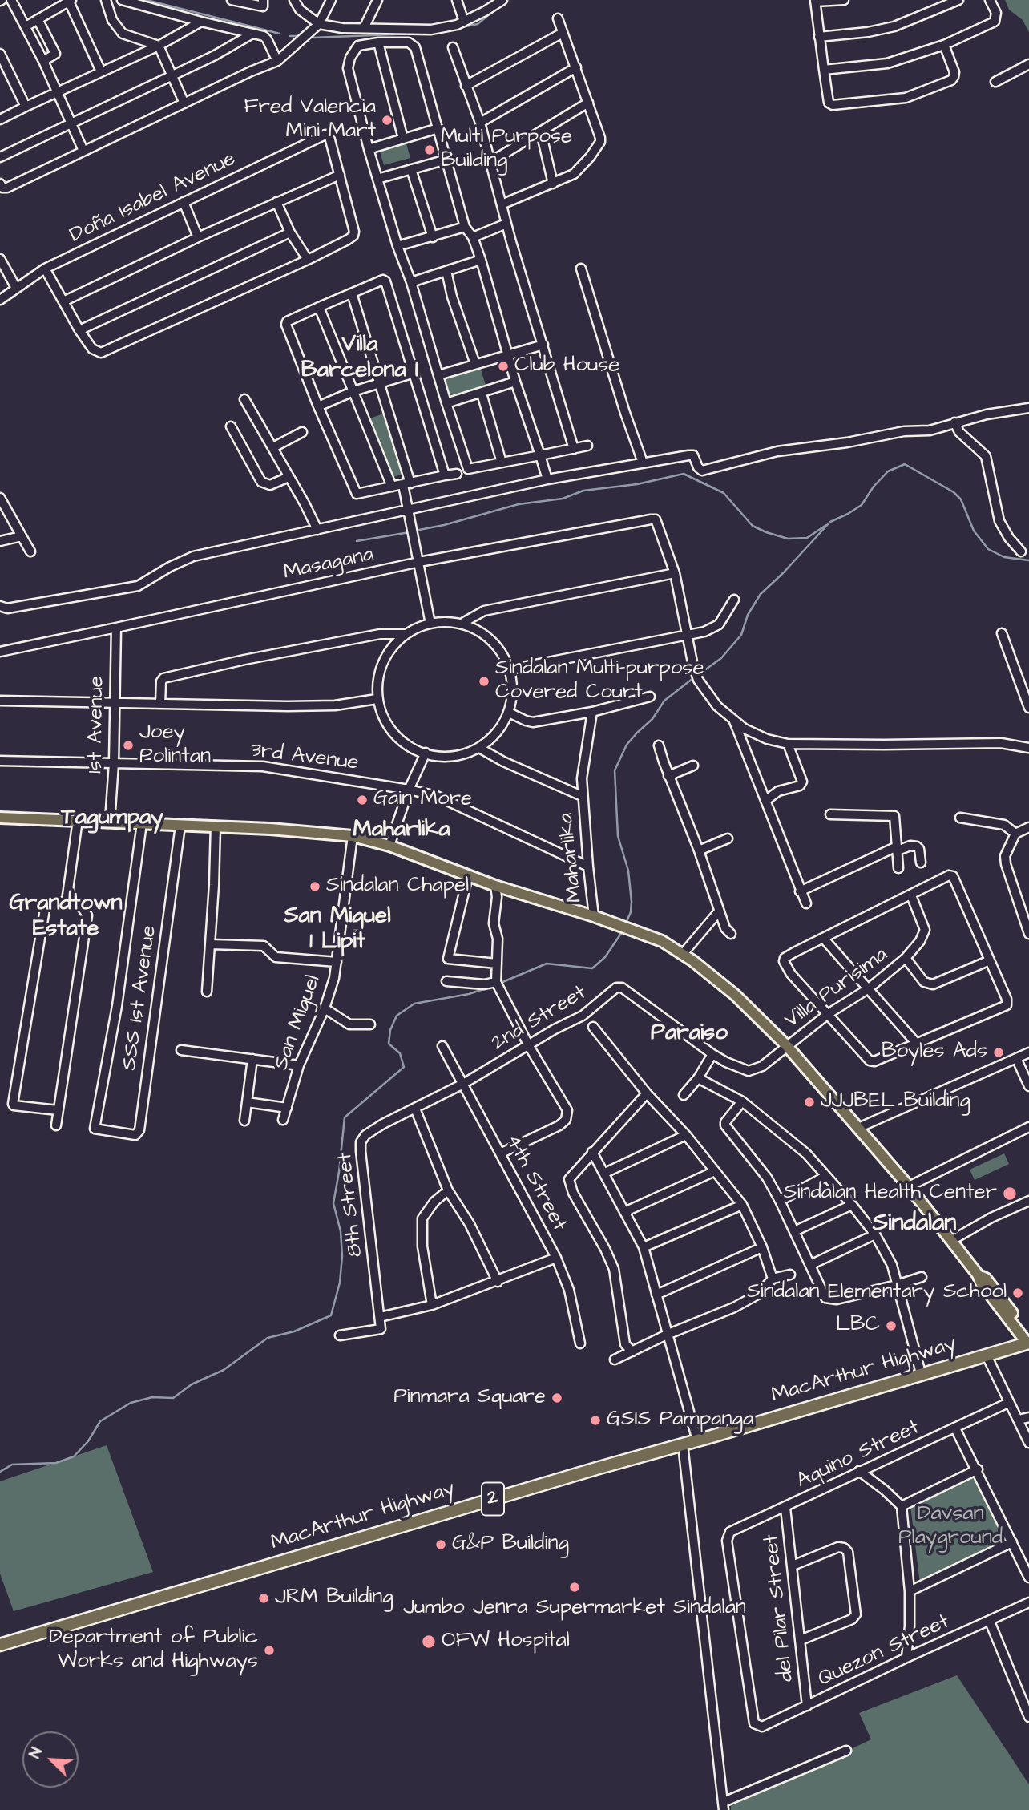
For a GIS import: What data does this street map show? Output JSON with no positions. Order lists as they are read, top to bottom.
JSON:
{
  "streets": {
    "highway": ["MacArthur Highway", "2"],
    "street": [
      "Doña Isabel Avenue",
      "Masagana",
      "1st Avenue",
      "3rd Avenue",
      "Maharlika",
      "Villa Purisima",
      "SSS 1st Avenue",
      "2nd Street",
      "San Miguel",
      "4th Street",
      "8th Street",
      "Aquino Street",
      "del Pilar Street",
      "Quezon Street"
    ]
  },
  "crossings": [
    ["Masagana", "1st Avenue"],
    ["1st Avenue", "3rd Avenue"],
    ["3rd Avenue", "Maharlika"],
    ["Villa Purisima", "2nd Street"],
    ["2nd Street", "4th Street"],
    ["2nd Street", "8th Street"],
    ["Aquino Street", "del Pilar Street"],
    ["Aquino Street", "Quezon Street"],
    ["del Pilar Street", "Quezon Street"]
  ],
  "districts": [
    "Villa Barcelona I",
    "Tagumpay",
    "Maharlika",
    "Grandtown Estate",
    "San Miguel 1 Lipit",
    "Paraiso",
    "Sindalan"
  ],
  "parks": ["Davsan Playground"],
  "places": [
    "Fred Valencia Mini Mart",
    "Multi Purpose Building",
    "Club House",
    "Sindalan Multi-purpose Covered Court",
    "Joey Polintan",
    "Gain More",
    "Sindalan Chapel",
    "Boyles Ads",
    "JJJBEL Building",
    "Sindalan Health Center",
    "Sindalan Elementary School",
    "LBC",
    "Pinmara Square",
    "GSIS Pampanga",
    "G&P Building",
    "Jumbo Jenra Supermarket Sindalan",
    "JRM Building",
    "OFW Hospital",
    "Department of Public Works and Highways"
  ],
  "north": "top left"
}
